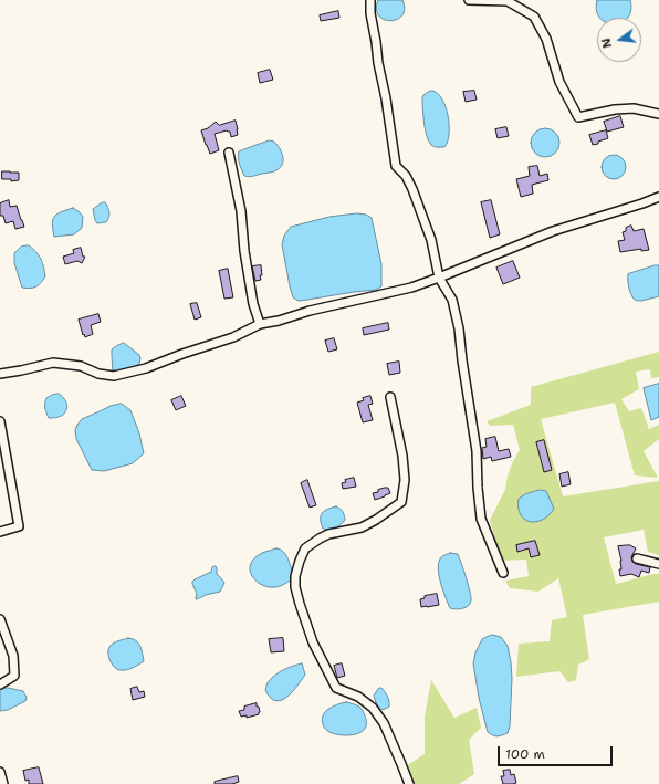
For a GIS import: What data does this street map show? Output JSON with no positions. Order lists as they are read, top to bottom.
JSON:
{
  "scale_bar": "100 m",
  "north": "left"
}
